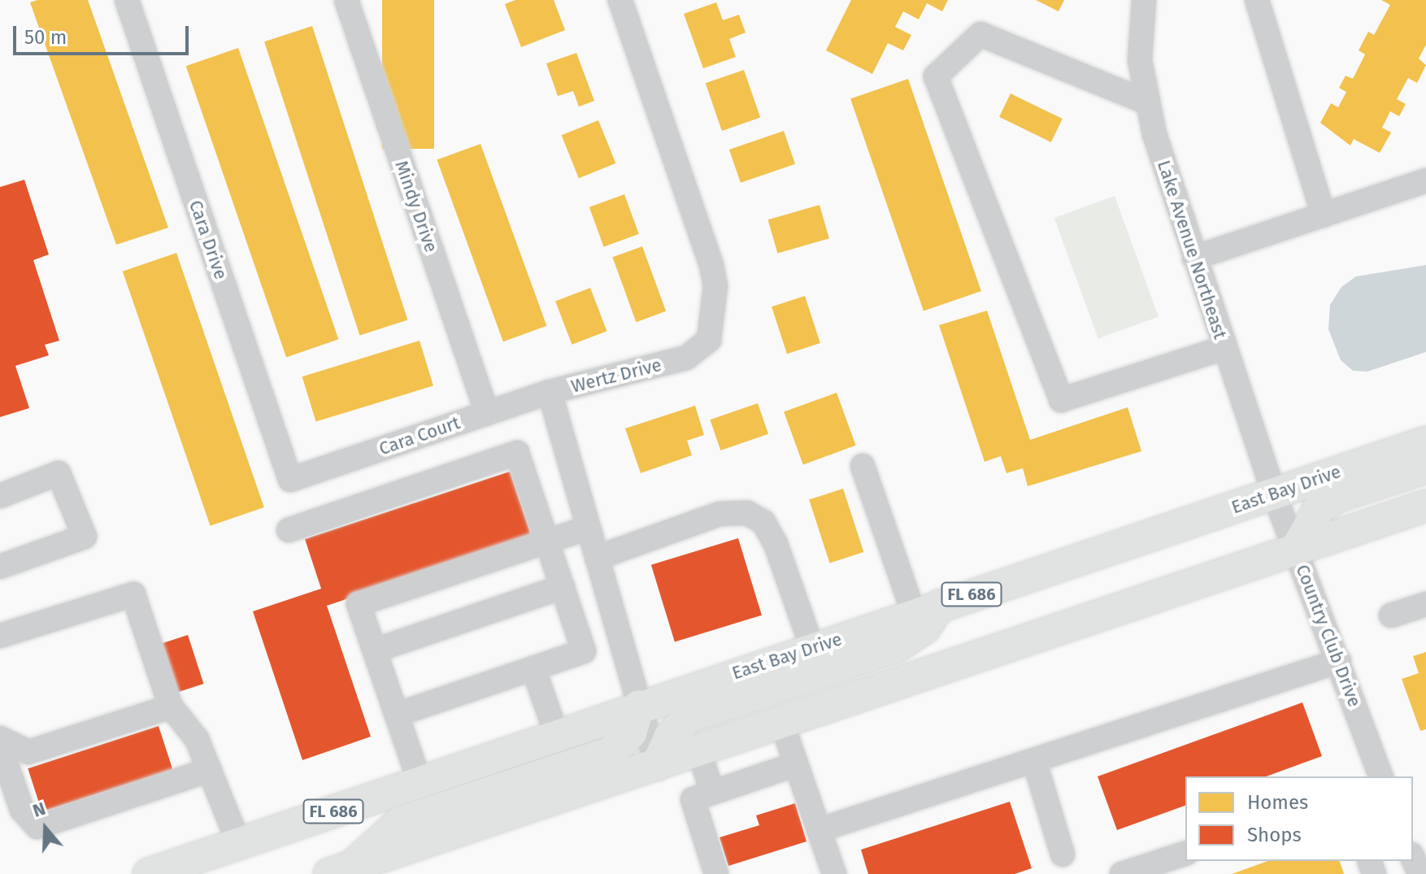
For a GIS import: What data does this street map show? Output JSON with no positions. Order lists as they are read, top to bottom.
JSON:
{
  "streets": {
    "main road": ["East Bay Drive", "FL 686"],
    "street": [
      "Mindy Drive",
      "Cara Drive",
      "Lake Avenue Northeast",
      "Wertz Drive",
      "Cara Court",
      "Country Club Drive"
    ]
  },
  "crossings": [
    ["Mindy Drive", "Cara Court"],
    ["Cara Drive", "Cara Court"],
    ["Lake Avenue Northeast", "East Bay Drive"],
    ["Lake Avenue Northeast", "Country Club Drive"],
    ["Wertz Drive", "Cara Court"],
    ["Wertz Drive", "East Bay Drive"],
    ["East Bay Drive", "Country Club Drive"]
  ],
  "legend": ["Homes", "Shops"],
  "scale_bar": "50 m",
  "north": "top"
}
